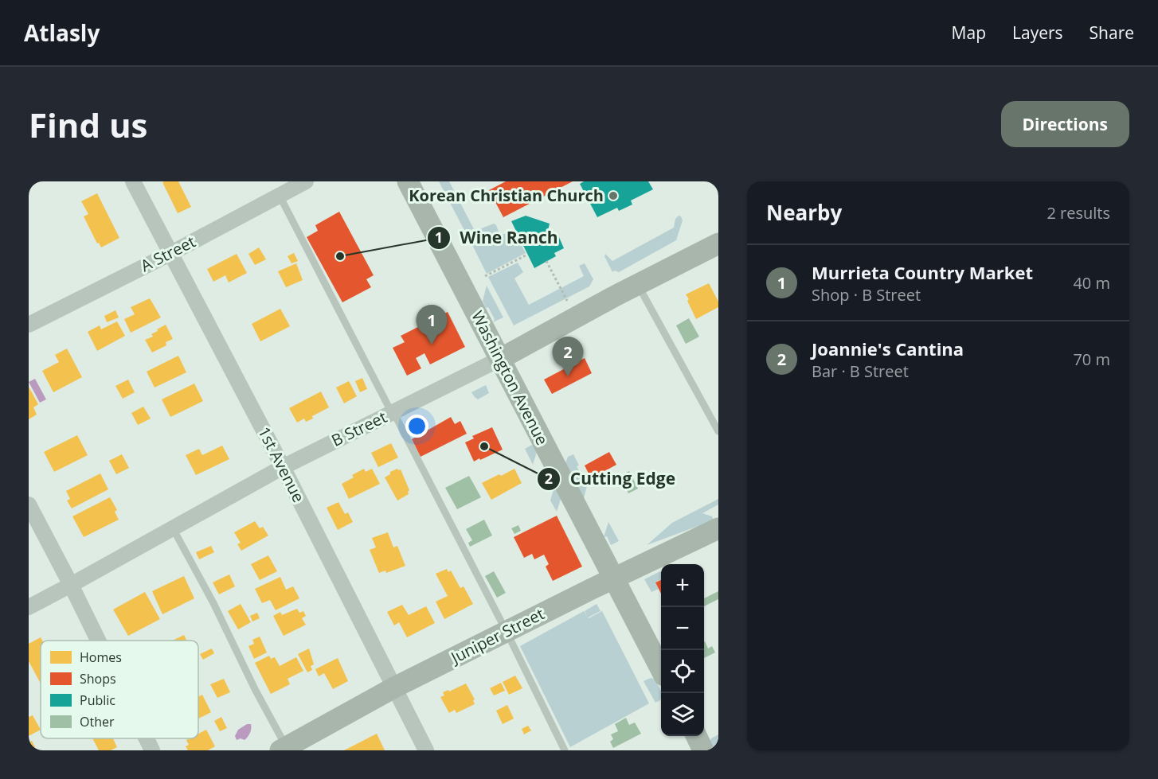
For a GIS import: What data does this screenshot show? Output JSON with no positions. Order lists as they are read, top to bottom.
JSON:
{
  "streets": {
    "street": [
      "A Street",
      "Washington Avenue",
      "B Street",
      "1st Avenue",
      "Juniper Street"
    ]
  },
  "crossings": [
    ["A Street", "1st Avenue"],
    ["Washington Avenue", "B Street"],
    ["Washington Avenue", "Juniper Street"],
    ["B Street", "1st Avenue"],
    ["1st Avenue", "Juniper Street"]
  ],
  "places": ["Korean Christian Church", "Wine Ranch", "Cutting Edge"],
  "legend": [
    "Homes",
    "Shops",
    "Public",
    "Other"
  ],
  "page": {
    "header": "Atlasly",
    "nav": ["Map", "Layers", "Share"],
    "buttons": "Directions",
    "title": "Find us",
    "heading": ["Nearby", "2 results"],
    "list": [
      {
        "mark": "1",
        "name": "Murrieta Country Market",
        "note": "Shop · B Street",
        "value": "40 m"
      },
      {
        "mark": "2",
        "name": "Joannie's Cantina",
        "note": "Bar · B Street",
        "value": "70 m"
      }
    ],
    "pins": ["1", "2"],
    "map_buttons": ["+", "−"]
  }
}
